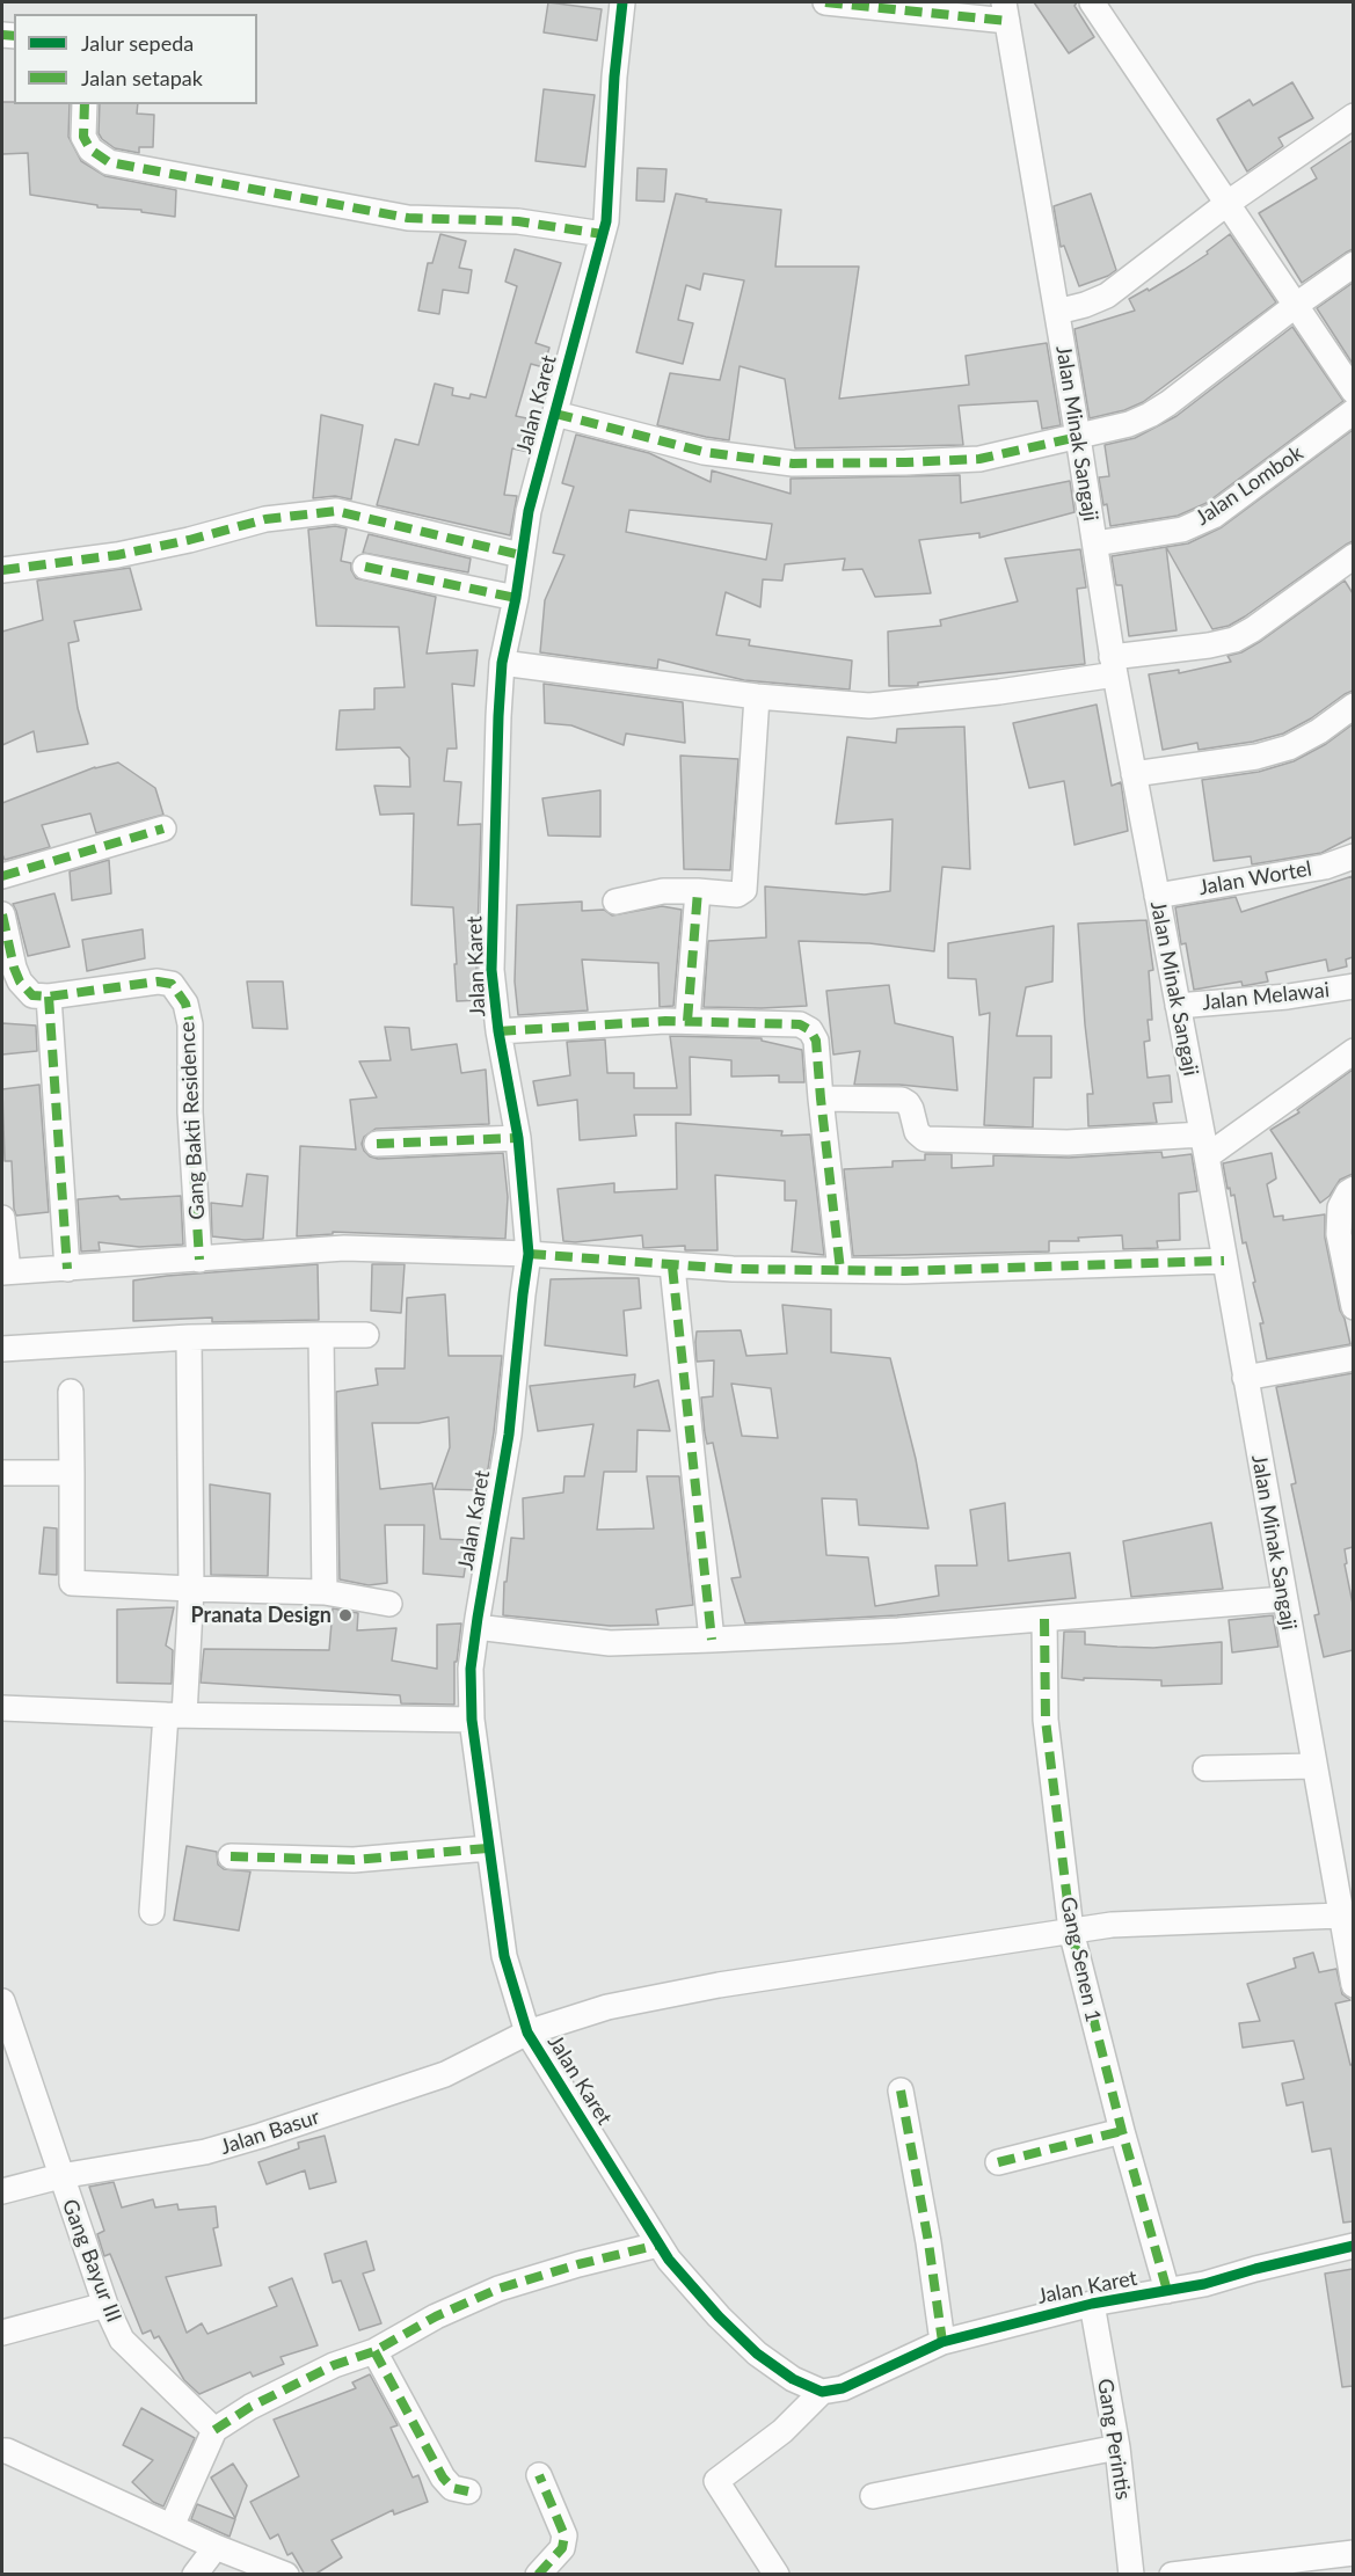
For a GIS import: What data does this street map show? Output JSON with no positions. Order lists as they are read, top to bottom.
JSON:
{
  "streets": {
    "street": [
      "Jalan Karet",
      "Jalan Minak Sangaji",
      "Jalan Lombok",
      "Jalan Wortel",
      "Jalan Melawai",
      "Gang Bakti Residence",
      "Gang Senen 1",
      "Jalan Basur",
      "Gang Bayur III",
      "Gang Perintis"
    ]
  },
  "crossings": [
    ["Jalan Karet", "Gang Senen 1"],
    ["Jalan Karet", "Jalan Basur"],
    ["Jalan Karet", "Gang Perintis"],
    ["Jalan Minak Sangaji", "Jalan Lombok"],
    ["Jalan Minak Sangaji", "Jalan Wortel"],
    ["Jalan Minak Sangaji", "Jalan Melawai"],
    ["Jalan Minak Sangaji", "Jalan Basur"],
    ["Gang Senen 1", "Jalan Basur"],
    ["Jalan Basur", "Gang Bayur III"]
  ],
  "places": ["Pranata Design"],
  "legend": ["Jalur sepeda", "Jalan setapak"]
}
